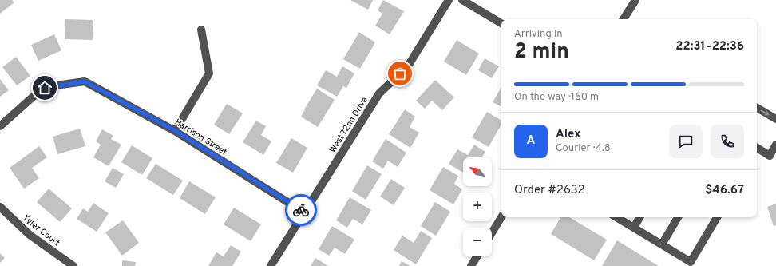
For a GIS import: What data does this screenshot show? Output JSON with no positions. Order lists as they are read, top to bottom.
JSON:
{
  "streets": {
    "street": ["West 72nd Drive", "Harrison Street", "Tyler Court"]
  },
  "crossings": [
    ["West 72nd Drive", "Harrison Street"]
  ],
  "north": "top left",
  "page": {
    "heading": ["2 min", "Arriving in", "22:31–22:36"],
    "panel": [
      "Alex",
      "Courier · 4.8",
      "Order #2632",
      "$46.67"
    ],
    "bar": "On the way · 160 m",
    "round": "A",
    "map_buttons": ["+", "−"]
  }
}
